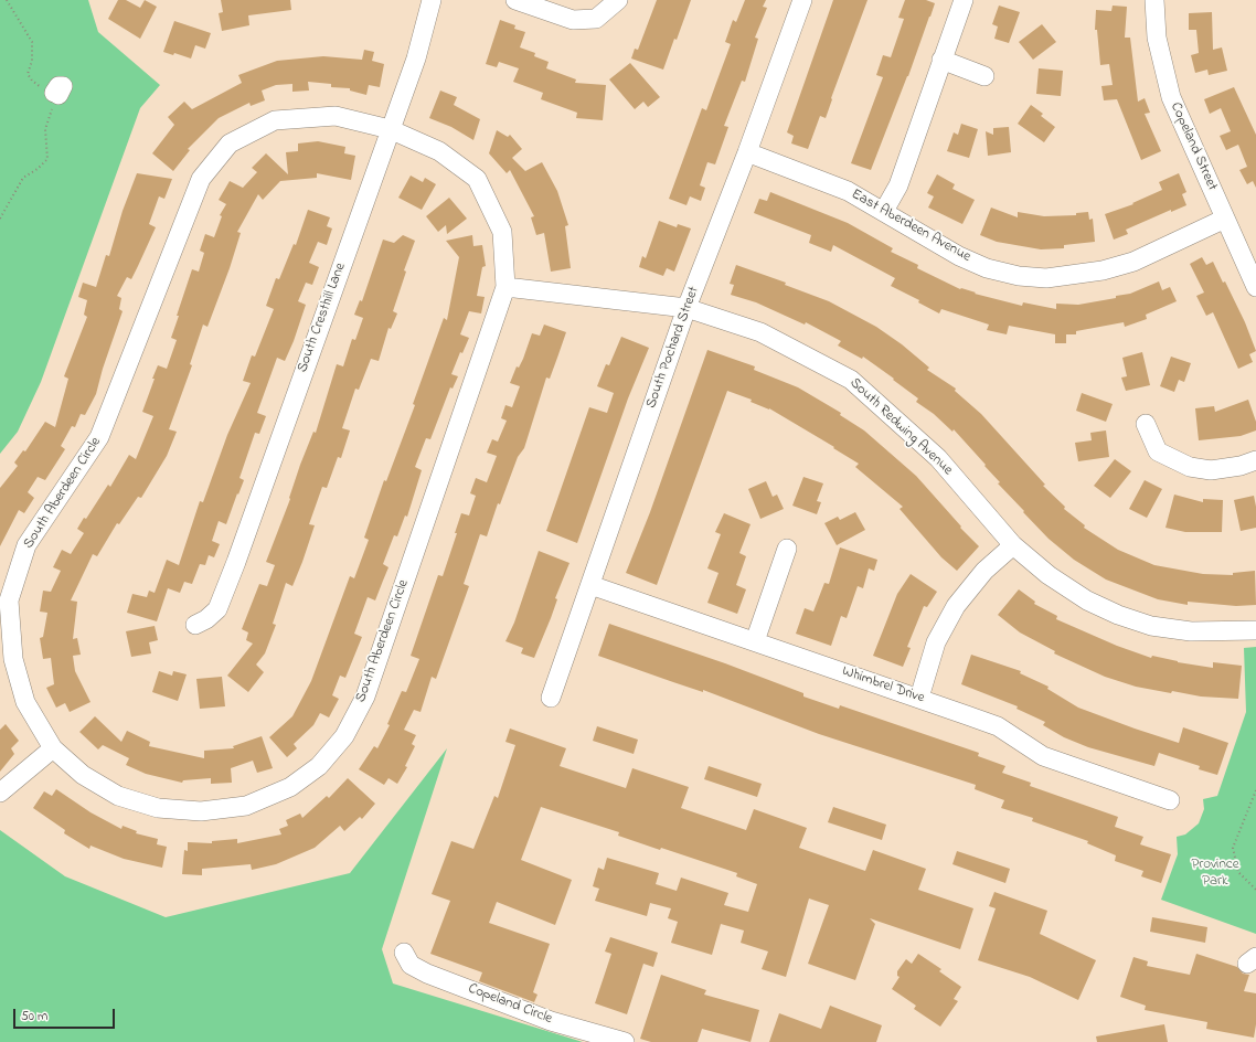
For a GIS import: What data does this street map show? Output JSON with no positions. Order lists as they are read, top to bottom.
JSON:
{
  "streets": {
    "street": [
      "Copeland Street",
      "East Aberdeen Avenue",
      "South Cresthill Lane",
      "South Pochard Street",
      "South Redwing Avenue",
      "South Aberdeen Circle",
      "Whimbrel Drive",
      "Copeland Circle"
    ]
  },
  "crossings": [
    ["Copeland Street", "East Aberdeen Avenue"],
    ["East Aberdeen Avenue", "South Pochard Street"],
    ["South Cresthill Lane", "South Aberdeen Circle"],
    ["South Pochard Street", "South Redwing Avenue"],
    ["South Pochard Street", "Whimbrel Drive"],
    ["South Redwing Avenue", "South Aberdeen Circle"]
  ],
  "parks": ["Province Park"],
  "scale_bar": "50 m"
}
